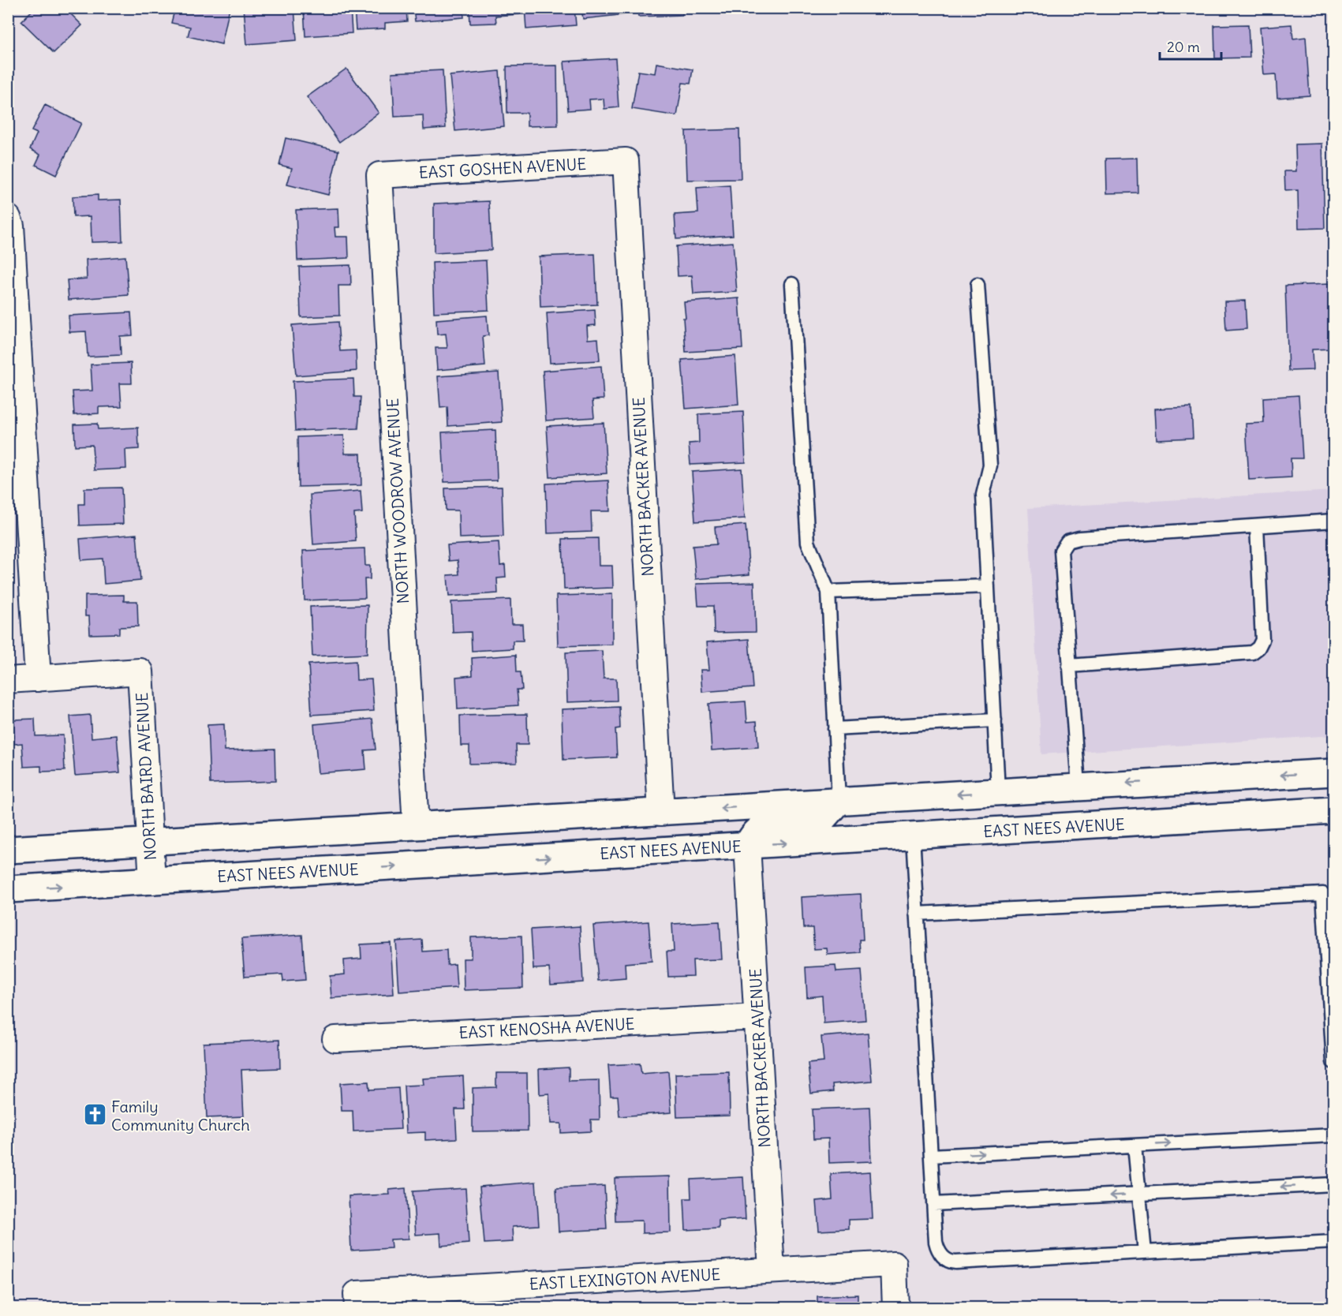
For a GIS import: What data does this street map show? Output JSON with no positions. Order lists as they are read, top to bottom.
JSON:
{
  "streets": {
    "main road": ["EAST NEES AVENUE"],
    "street": [
      "EAST GOSHEN AVENUE",
      "NORTH BACKER AVENUE",
      "NORTH WOODROW AVENUE",
      "NORTH BAIRD AVENUE",
      "EAST KENOSHA AVENUE",
      "EAST LEXINGTON AVENUE"
    ]
  },
  "crossings": [
    ["EAST GOSHEN AVENUE", "NORTH BACKER AVENUE"],
    ["EAST GOSHEN AVENUE", "NORTH WOODROW AVENUE"],
    ["NORTH BACKER AVENUE", "EAST NEES AVENUE"],
    ["NORTH BACKER AVENUE", "EAST KENOSHA AVENUE"],
    ["NORTH BACKER AVENUE", "EAST LEXINGTON AVENUE"],
    ["NORTH BAIRD AVENUE", "EAST NEES AVENUE"]
  ],
  "places": {
    "church": ["Family Community Church"]
  },
  "scale_bar": "20 m"
}
